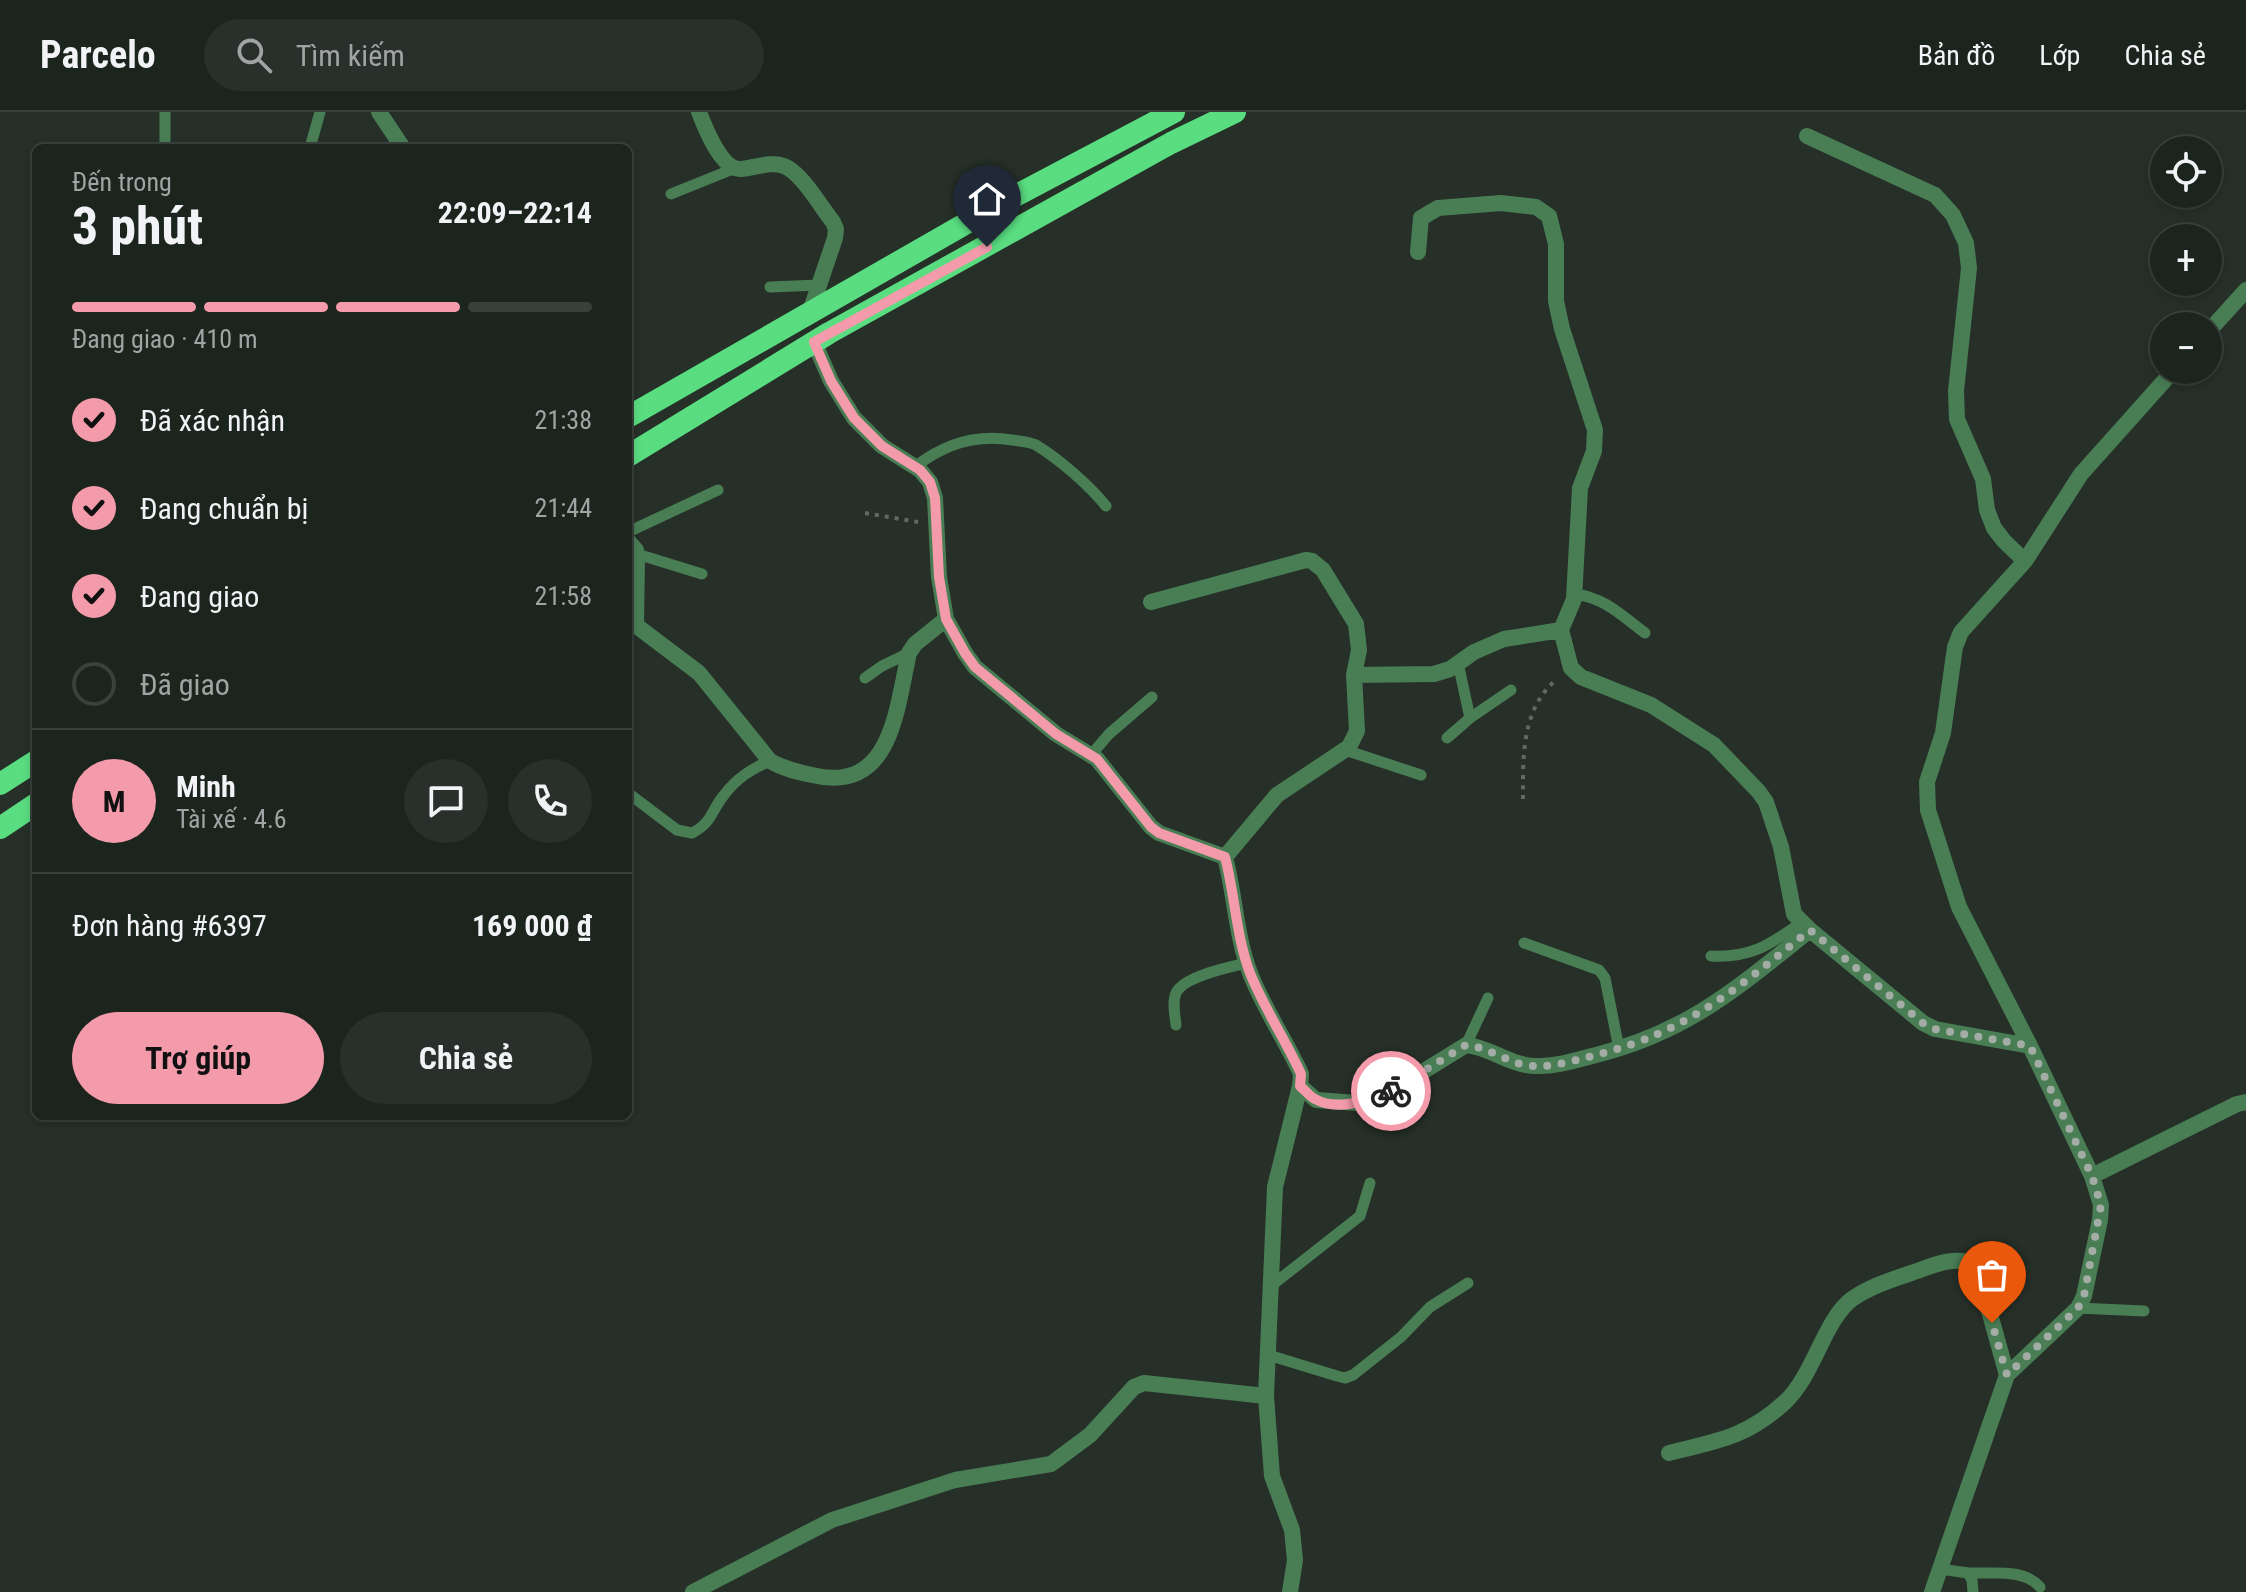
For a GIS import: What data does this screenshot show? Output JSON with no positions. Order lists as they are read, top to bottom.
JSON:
{
  "page": {
    "header": "Parcelo",
    "search": "Tìm kiếm",
    "nav": ["Bản đồ", "Lớp", "Chia sẻ"],
    "map_buttons": ["+", "−"],
    "heading": ["3 phút", "Đến trong", "22:09–22:14"],
    "panel": [
      "Minh",
      "Tài xế · 4.6",
      "Đơn hàng #6397",
      "169 000 ₫"
    ],
    "bar": "Đang giao · 410 m",
    "list": [
      ["Đã xác nhận", "21:38"],
      ["Đang chuẩn bị", "21:44"],
      ["Đang giao", "21:58"],
      "Đã giao"
    ],
    "round": "M",
    "buttons": ["Trợ giúp", "Chia sẻ"]
  }
}
